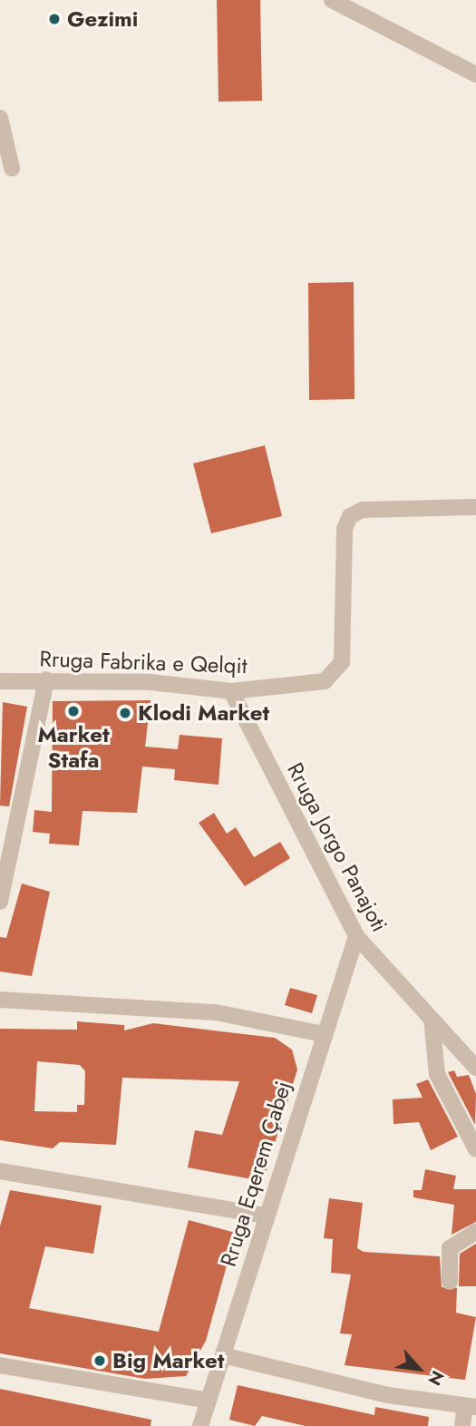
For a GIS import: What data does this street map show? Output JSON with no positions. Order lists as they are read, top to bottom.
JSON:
{
  "streets": {
    "street": ["Rruga Fabrika e Qelqit", "Rruga Jorgo Panajoti", "Rruga Eqerem Çabej"]
  },
  "crossings": [
    ["Rruga Fabrika e Qelqit", "Rruga Jorgo Panajoti"],
    ["Rruga Jorgo Panajoti", "Rruga Eqerem Çabej"]
  ],
  "places": [
    "Gezimi",
    "Market Stafa",
    "Klodi Market",
    "Big Market"
  ],
  "north": "bottom right"
}
